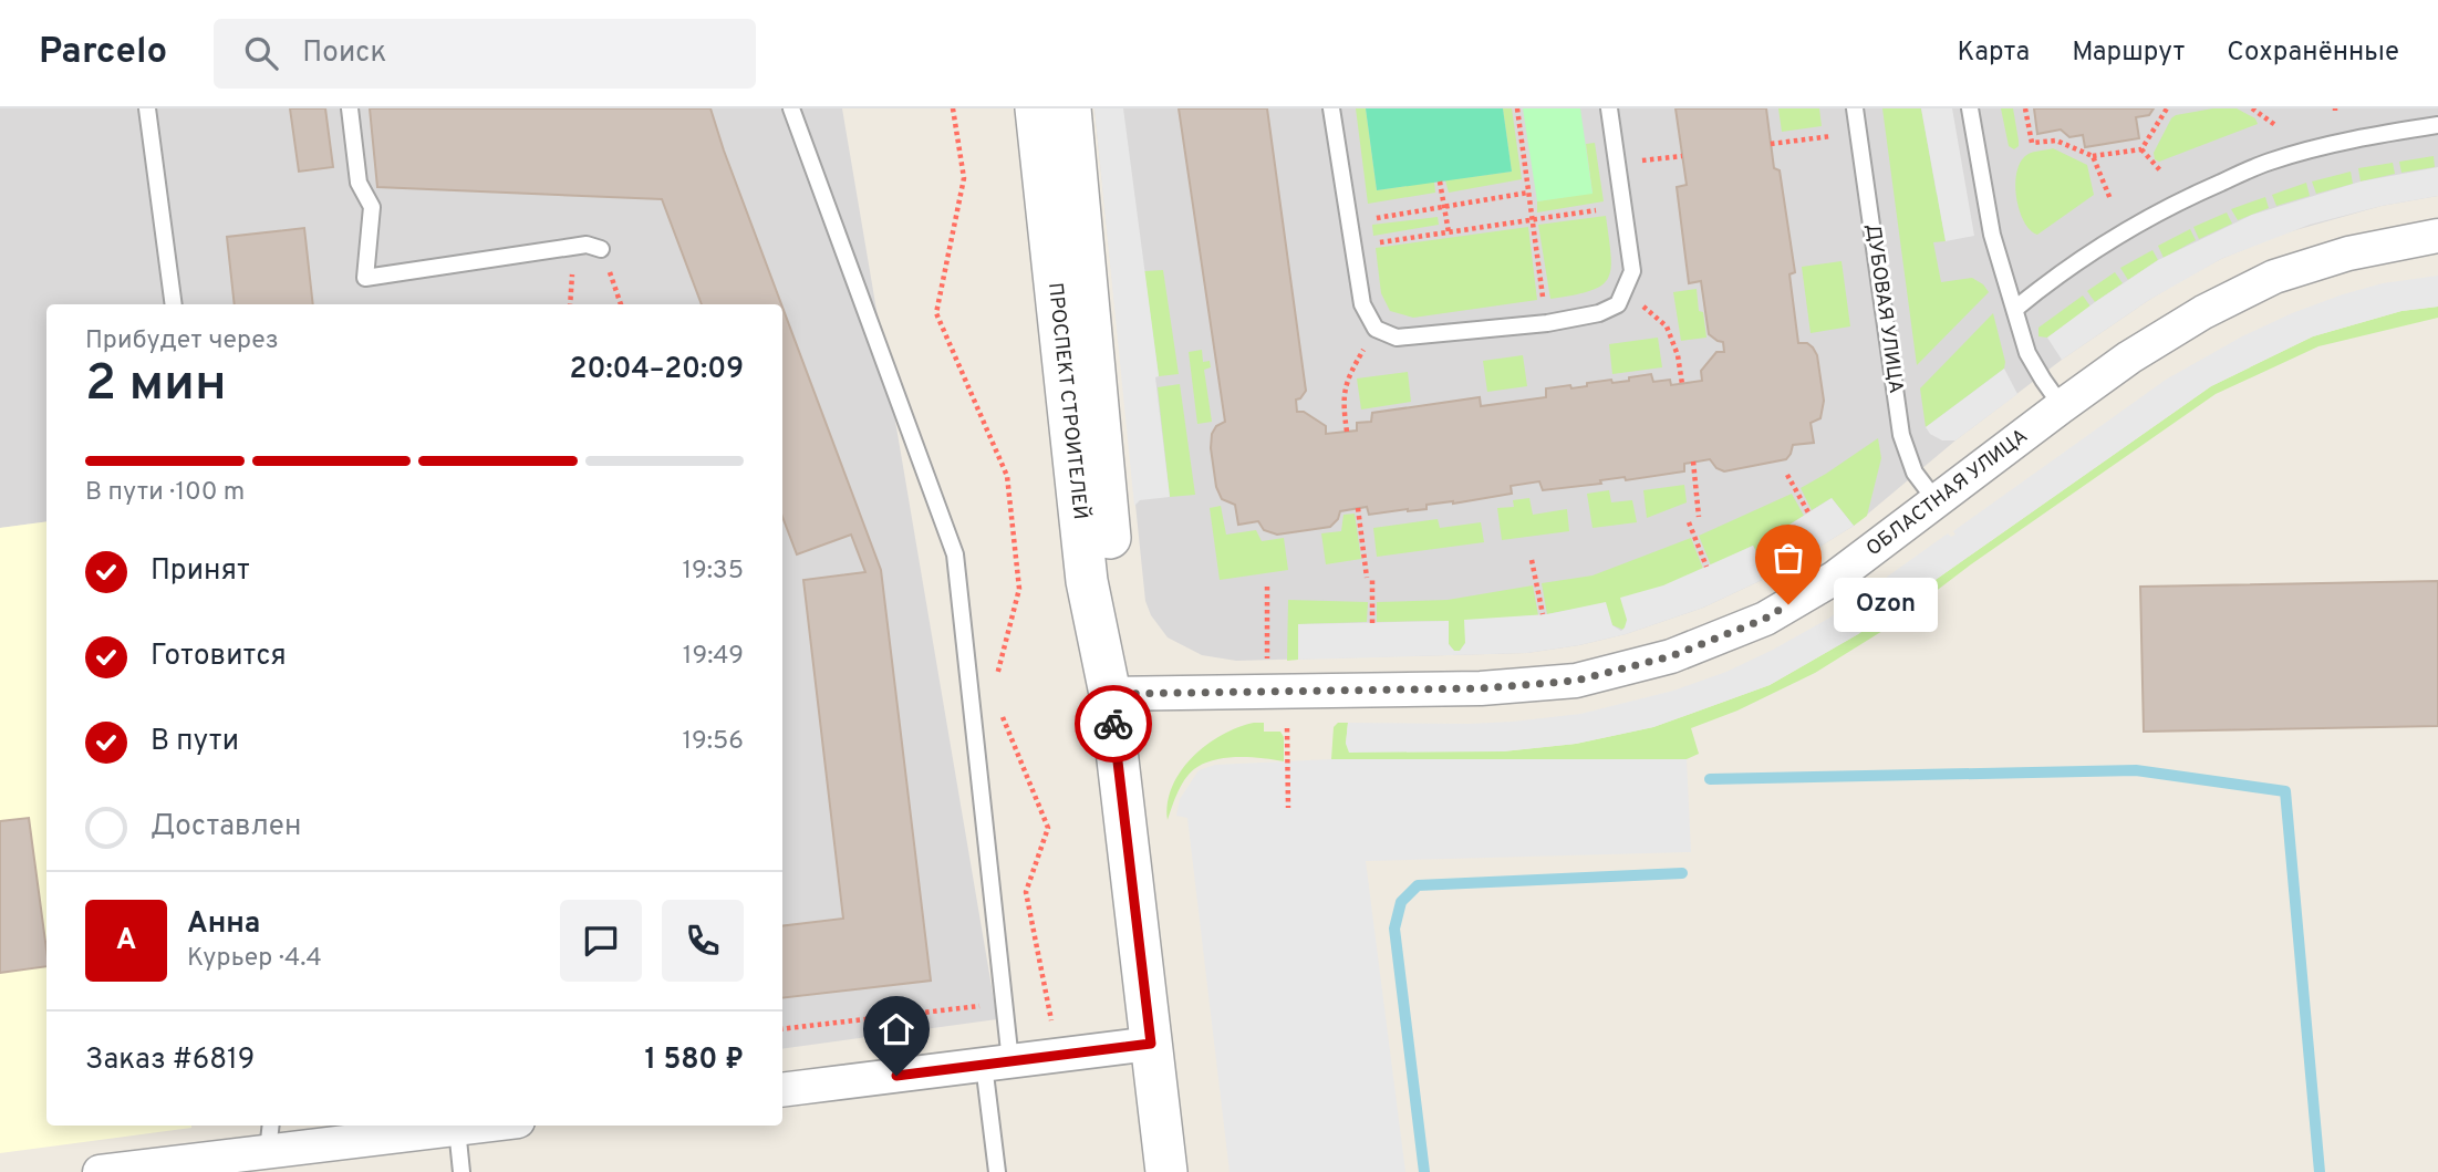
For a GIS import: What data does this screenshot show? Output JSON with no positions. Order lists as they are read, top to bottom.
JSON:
{
  "streets": {
    "street": ["ПРОСПЕКТ СТРОИТЕЛЕЙ", "ОБЛАСТНАЯ УЛИЦА"],
    "lane": ["ДУБОВАЯ УЛИЦА"]
  },
  "crossings": [
    ["ДУБОВАЯ УЛИЦА", "ОБЛАСТНАЯ УЛИЦА"],
    ["ПРОСПЕКТ СТРОИТЕЛЕЙ", "ОБЛАСТНАЯ УЛИЦА"]
  ],
  "places": ["Ozon"],
  "page": {
    "header": "Parcelo",
    "search": "Поиск",
    "nav": ["Карта", "Маршрут", "Сохранённые"],
    "heading": ["2 мин", "Прибудет через", "20:04–20:09"],
    "panel": [
      "Анна",
      "Курьер · 4.4",
      "Заказ #6819",
      "1 580 ₽"
    ],
    "bar": "В пути · 100 m",
    "list": [
      ["Принят", "19:35"],
      ["Готовится", "19:49"],
      ["В пути", "19:56"],
      "Доставлен"
    ],
    "bubble": "Ozon",
    "round": "А"
  }
}
